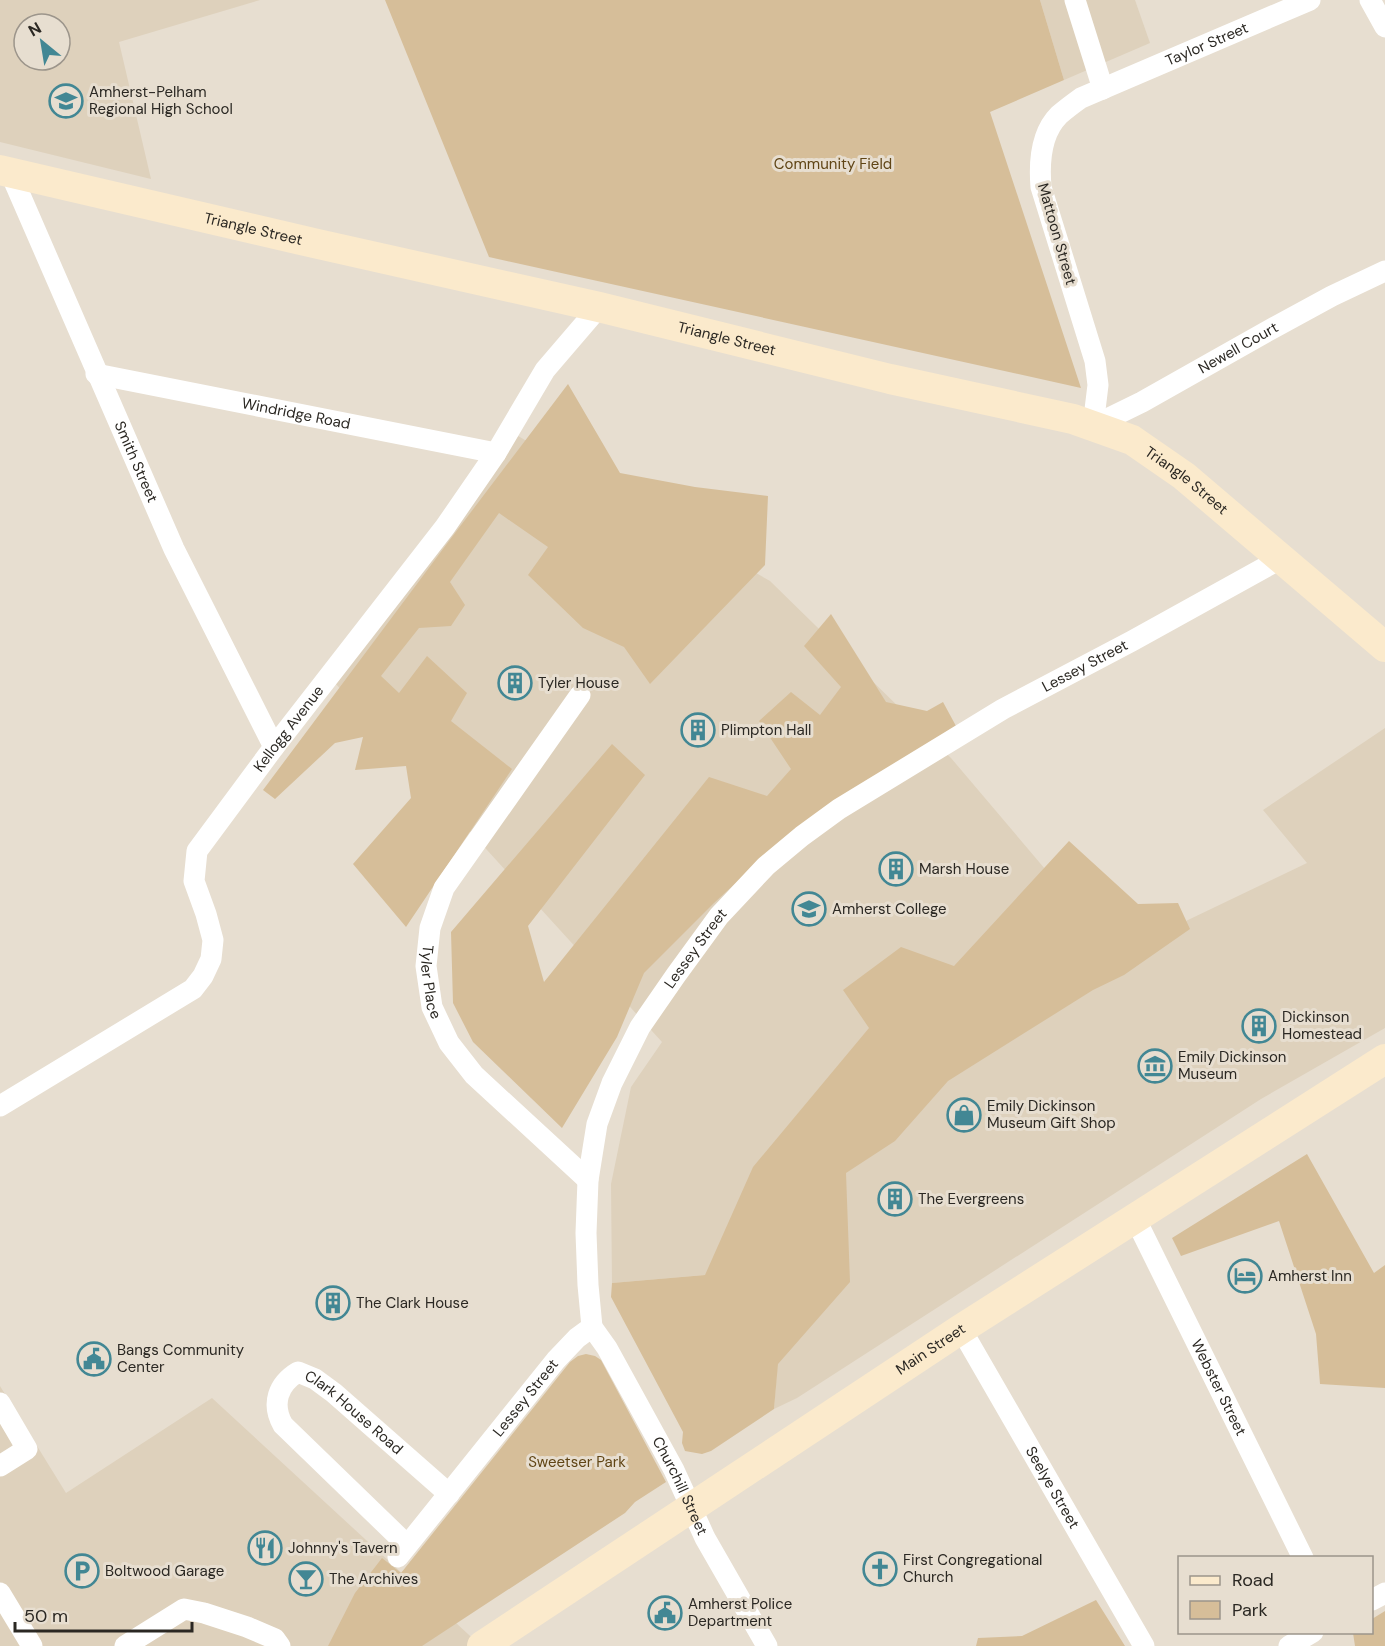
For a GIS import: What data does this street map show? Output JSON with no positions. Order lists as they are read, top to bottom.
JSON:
{
  "streets": {
    "main road": ["Triangle Street", "Main Street"],
    "street": [
      "Taylor Street",
      "Mattoon Street",
      "Newell Court",
      "Windridge Road",
      "Smith Street",
      "Lessey Street",
      "Kellogg Avenue",
      "Tyler Place",
      "Webster Street",
      "Clark House Road",
      "Churchill Street",
      "Seelye Street"
    ]
  },
  "crossings": [
    ["Taylor Street", "Mattoon Street"],
    ["Triangle Street", "Mattoon Street"],
    ["Triangle Street", "Newell Court"],
    ["Triangle Street", "Smith Street"],
    ["Triangle Street", "Lessey Street"],
    ["Triangle Street", "Kellogg Avenue"],
    ["Mattoon Street", "Newell Court"],
    ["Windridge Road", "Smith Street"],
    ["Windridge Road", "Kellogg Avenue"],
    ["Smith Street", "Kellogg Avenue"],
    ["Lessey Street", "Tyler Place"],
    ["Lessey Street", "Clark House Road"],
    ["Lessey Street", "Churchill Street"],
    ["Main Street", "Webster Street"],
    ["Main Street", "Churchill Street"],
    ["Main Street", "Seelye Street"]
  ],
  "parks": ["Community Field", "Sweetser Park"],
  "places": {
    "school or university": ["Amherst-Pelham Regional High School", "Amherst College"],
    "building": [
      "Tyler House",
      "Plimpton Hall",
      "Marsh House",
      "Dickinson Homestead",
      "The Evergreens",
      "The Clark House"
    ],
    "museum": ["Emily Dickinson Museum"],
    "shop": ["Emily Dickinson Museum Gift Shop"],
    "hotel": ["Amherst Inn"],
    "public building": ["Bangs Community Center", "Amherst Police Department"],
    "restaurant": ["Johnny's Tavern"],
    "church": ["First Congregational Church"],
    "parking": ["Boltwood Garage"],
    "bar": ["The Archives"]
  },
  "legend": ["Road", "Park"],
  "scale_bar": "50 m",
  "north": "top left"
}
